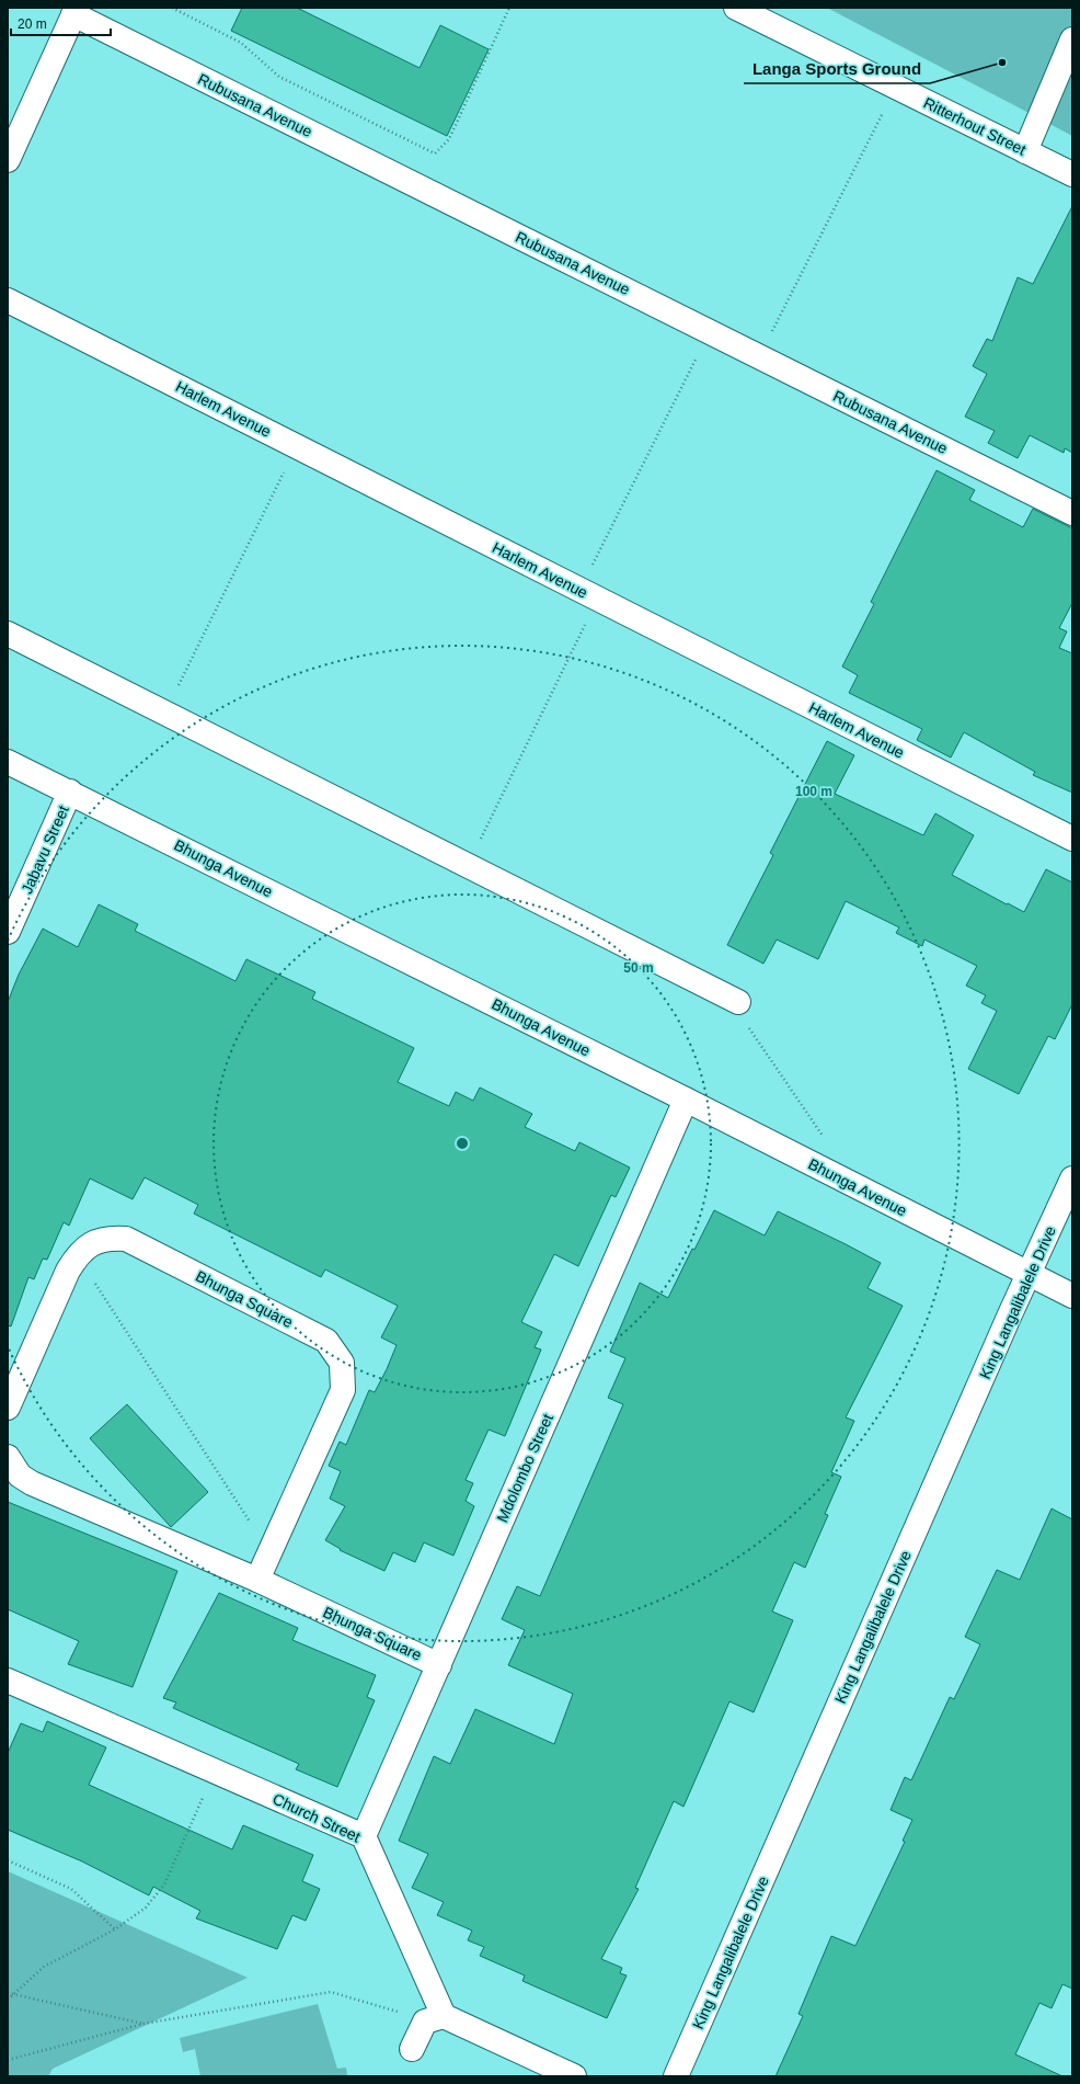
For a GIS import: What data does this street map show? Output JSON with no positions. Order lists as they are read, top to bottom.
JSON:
{
  "streets": {
    "street": [
      "Rubusana Avenue",
      "Ritterhout Street",
      "Harlem Avenue",
      "Jabavu Street",
      "Bhunga Avenue",
      "Bhunga Square",
      "King Langalibalele Drive",
      "Mdolombo Street",
      "Church Street"
    ]
  },
  "crossings": [
    ["Jabavu Street", "Bhunga Avenue"],
    ["Bhunga Avenue", "King Langalibalele Drive"],
    ["Bhunga Avenue", "Mdolombo Street"],
    ["Bhunga Square", "Mdolombo Street"],
    ["Mdolombo Street", "Church Street"]
  ],
  "places": ["Langa Sports Ground"],
  "scale_bar": "20 m",
  "rings": ["100 m", "50 m"]
}
